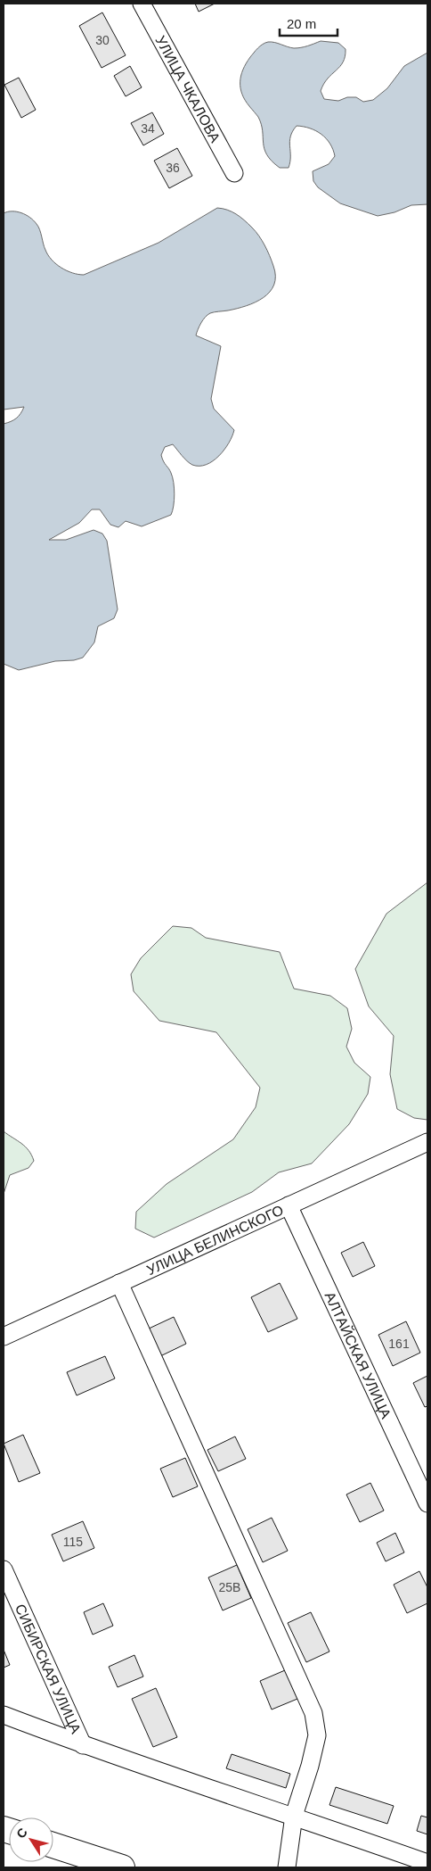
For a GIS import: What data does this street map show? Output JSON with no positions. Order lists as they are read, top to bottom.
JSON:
{
  "streets": {
    "street": [
      "УЛИЦА ЧКАЛОВА",
      "УЛИЦА БЕЛИНСКОГО",
      "АЛТАЙСКАЯ УЛИЦА",
      "СИБИРСКАЯ УЛИЦА"
    ]
  },
  "crossings": [
    ["УЛИЦА БЕЛИНСКОГО", "АЛТАЙСКАЯ УЛИЦА"]
  ],
  "house_numbers": [
    "30",
    "34",
    "36",
    "161",
    "115",
    "25В"
  ],
  "scale_bar": "20 m",
  "north": "top left"
}
